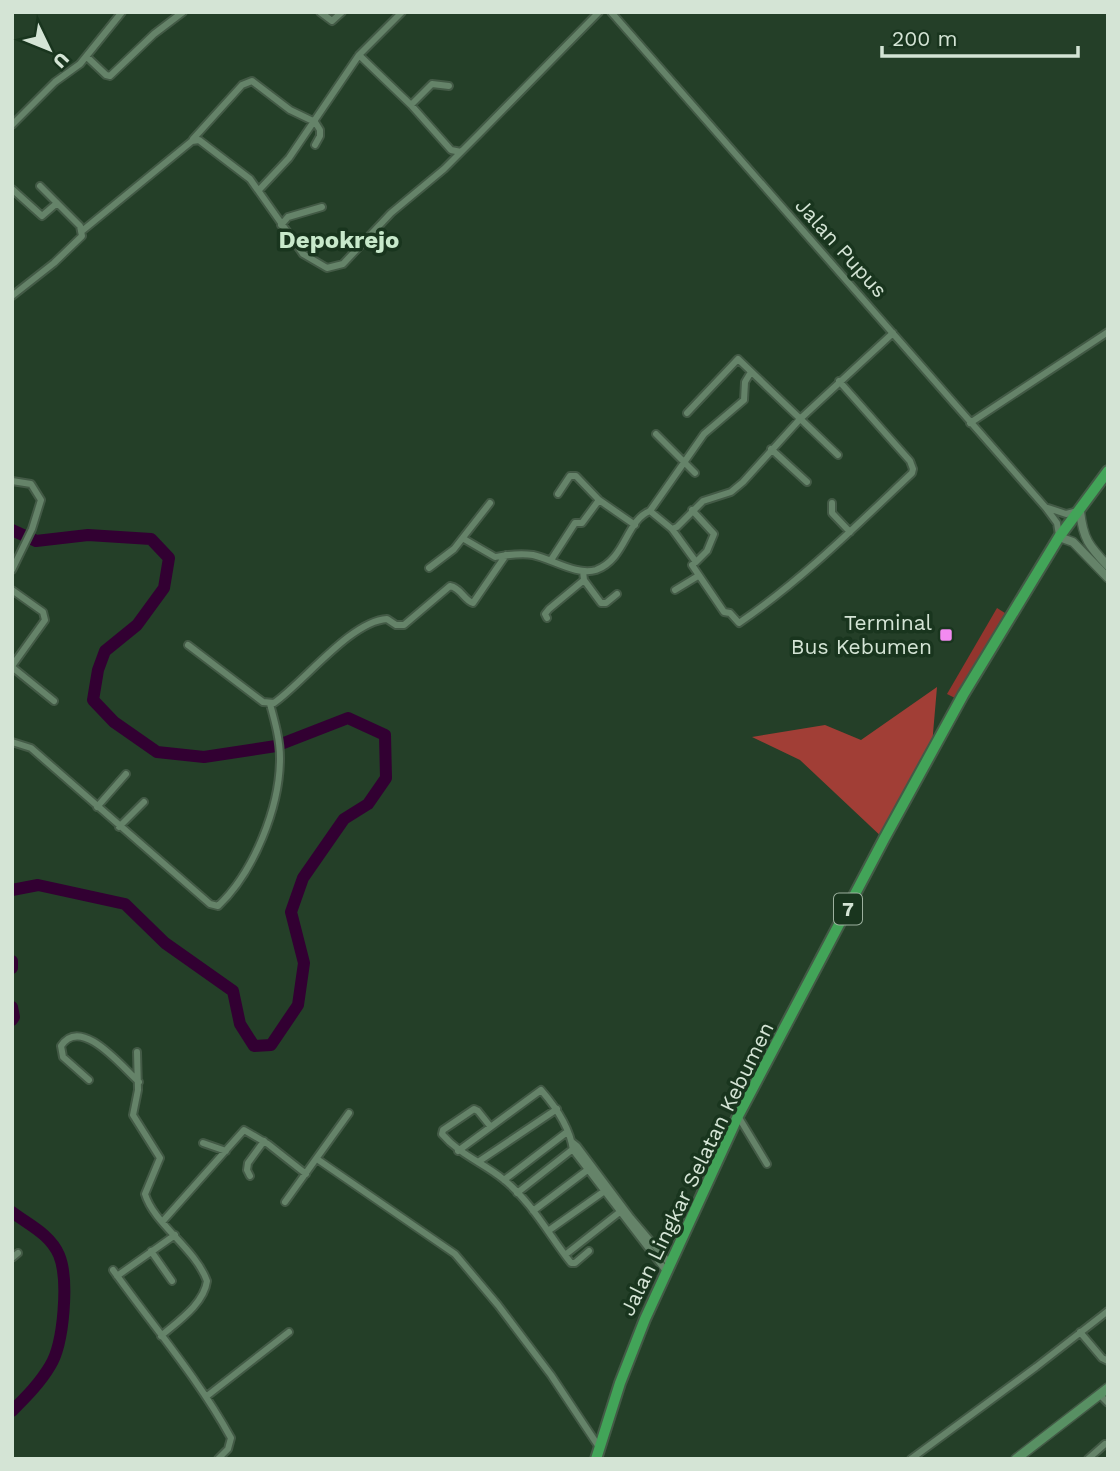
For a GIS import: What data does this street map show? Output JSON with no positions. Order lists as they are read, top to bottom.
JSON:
{
  "streets": {
    "highway": ["7", "Jalan Lingkar Selatan Kebumen"],
    "street": ["Jalan Pupus"]
  },
  "crossings": [
    ["Jalan Pupus", "Jalan Lingkar Selatan Kebumen"]
  ],
  "districts": ["Depokrejo"],
  "places": {
    "transit": ["Terminal Bus Kebumen"]
  },
  "scale_bar": "200 m",
  "north": "bottom right"
}
